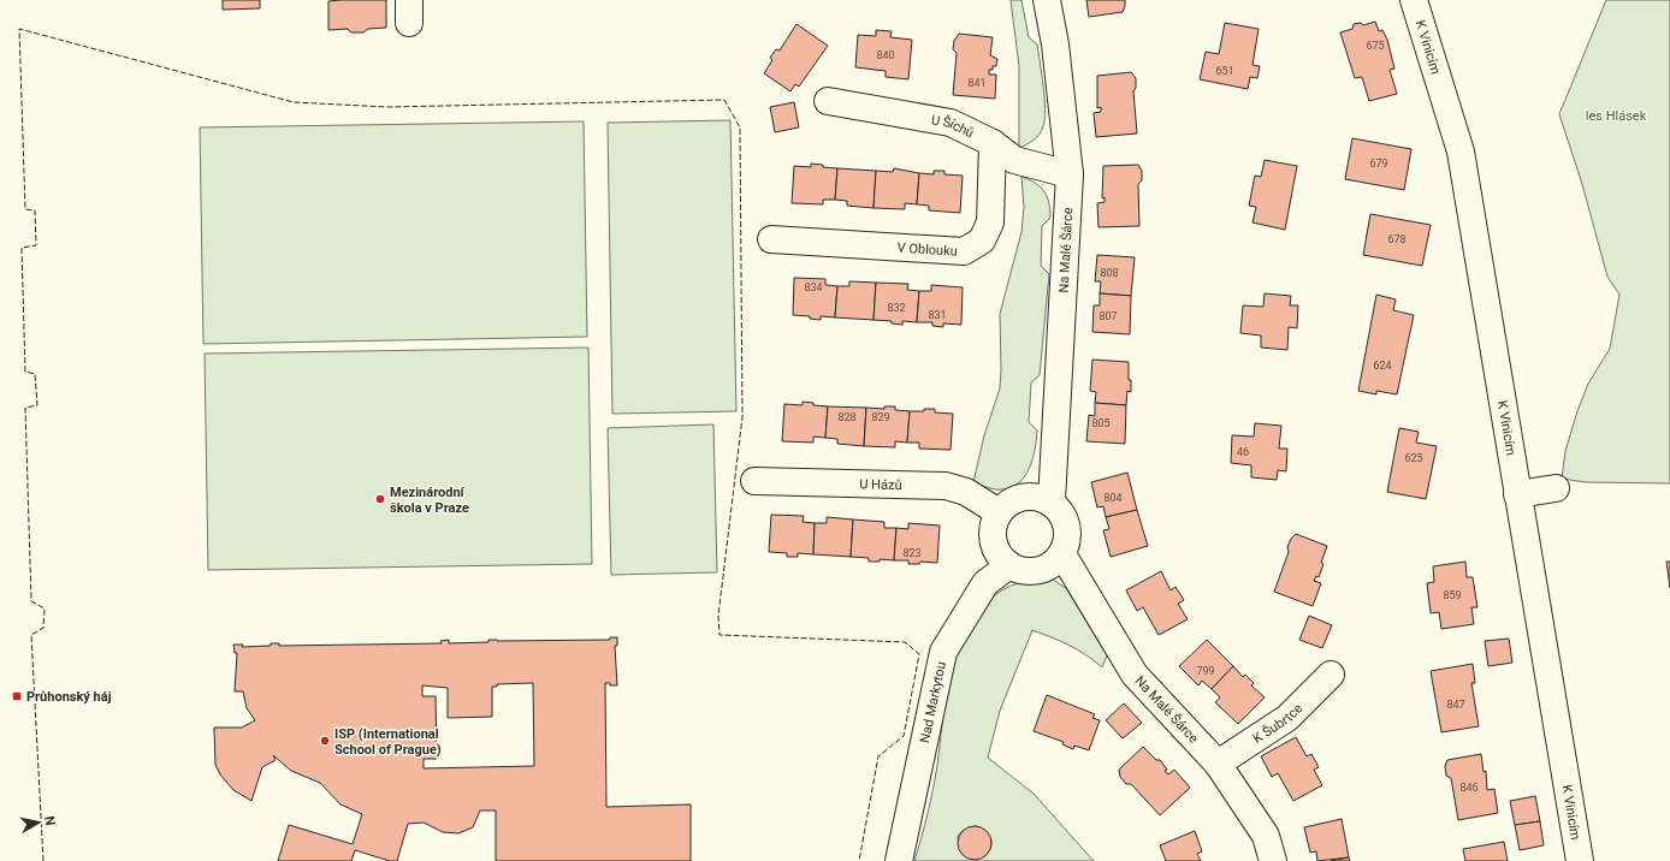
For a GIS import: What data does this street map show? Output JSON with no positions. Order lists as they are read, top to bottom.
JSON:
{
  "streets": {
    "street": [
      "K Vinicím",
      "U Šíchů",
      "V Oblouku",
      "Na Malé Šárce",
      "U Házů",
      "Nad Markytou",
      "K Šubrtce"
    ]
  },
  "crossings": [
    ["U Šíchů", "V Oblouku"],
    ["U Šíchů", "Na Malé Šárce"],
    ["Na Malé Šárce", "U Házů"],
    ["Na Malé Šárce", "Nad Markytou"],
    ["Na Malé Šárce", "K Šubrtce"],
    ["U Házů", "Nad Markytou"]
  ],
  "parks": ["les Hlásek"],
  "places": {
    "other": ["Mezinárodní škola v Praze", "ISP (International School of Prague)"],
    "transit": ["Průhonský háj"]
  },
  "house_numbers": [
    "675",
    "840",
    "651",
    "841",
    "679",
    "678",
    "808",
    "834",
    "832",
    "831",
    "807",
    "624",
    "828",
    "829",
    "805",
    "46",
    "625",
    "804",
    "823",
    "859",
    "799",
    "847",
    "846"
  ],
  "north": "right"
}
